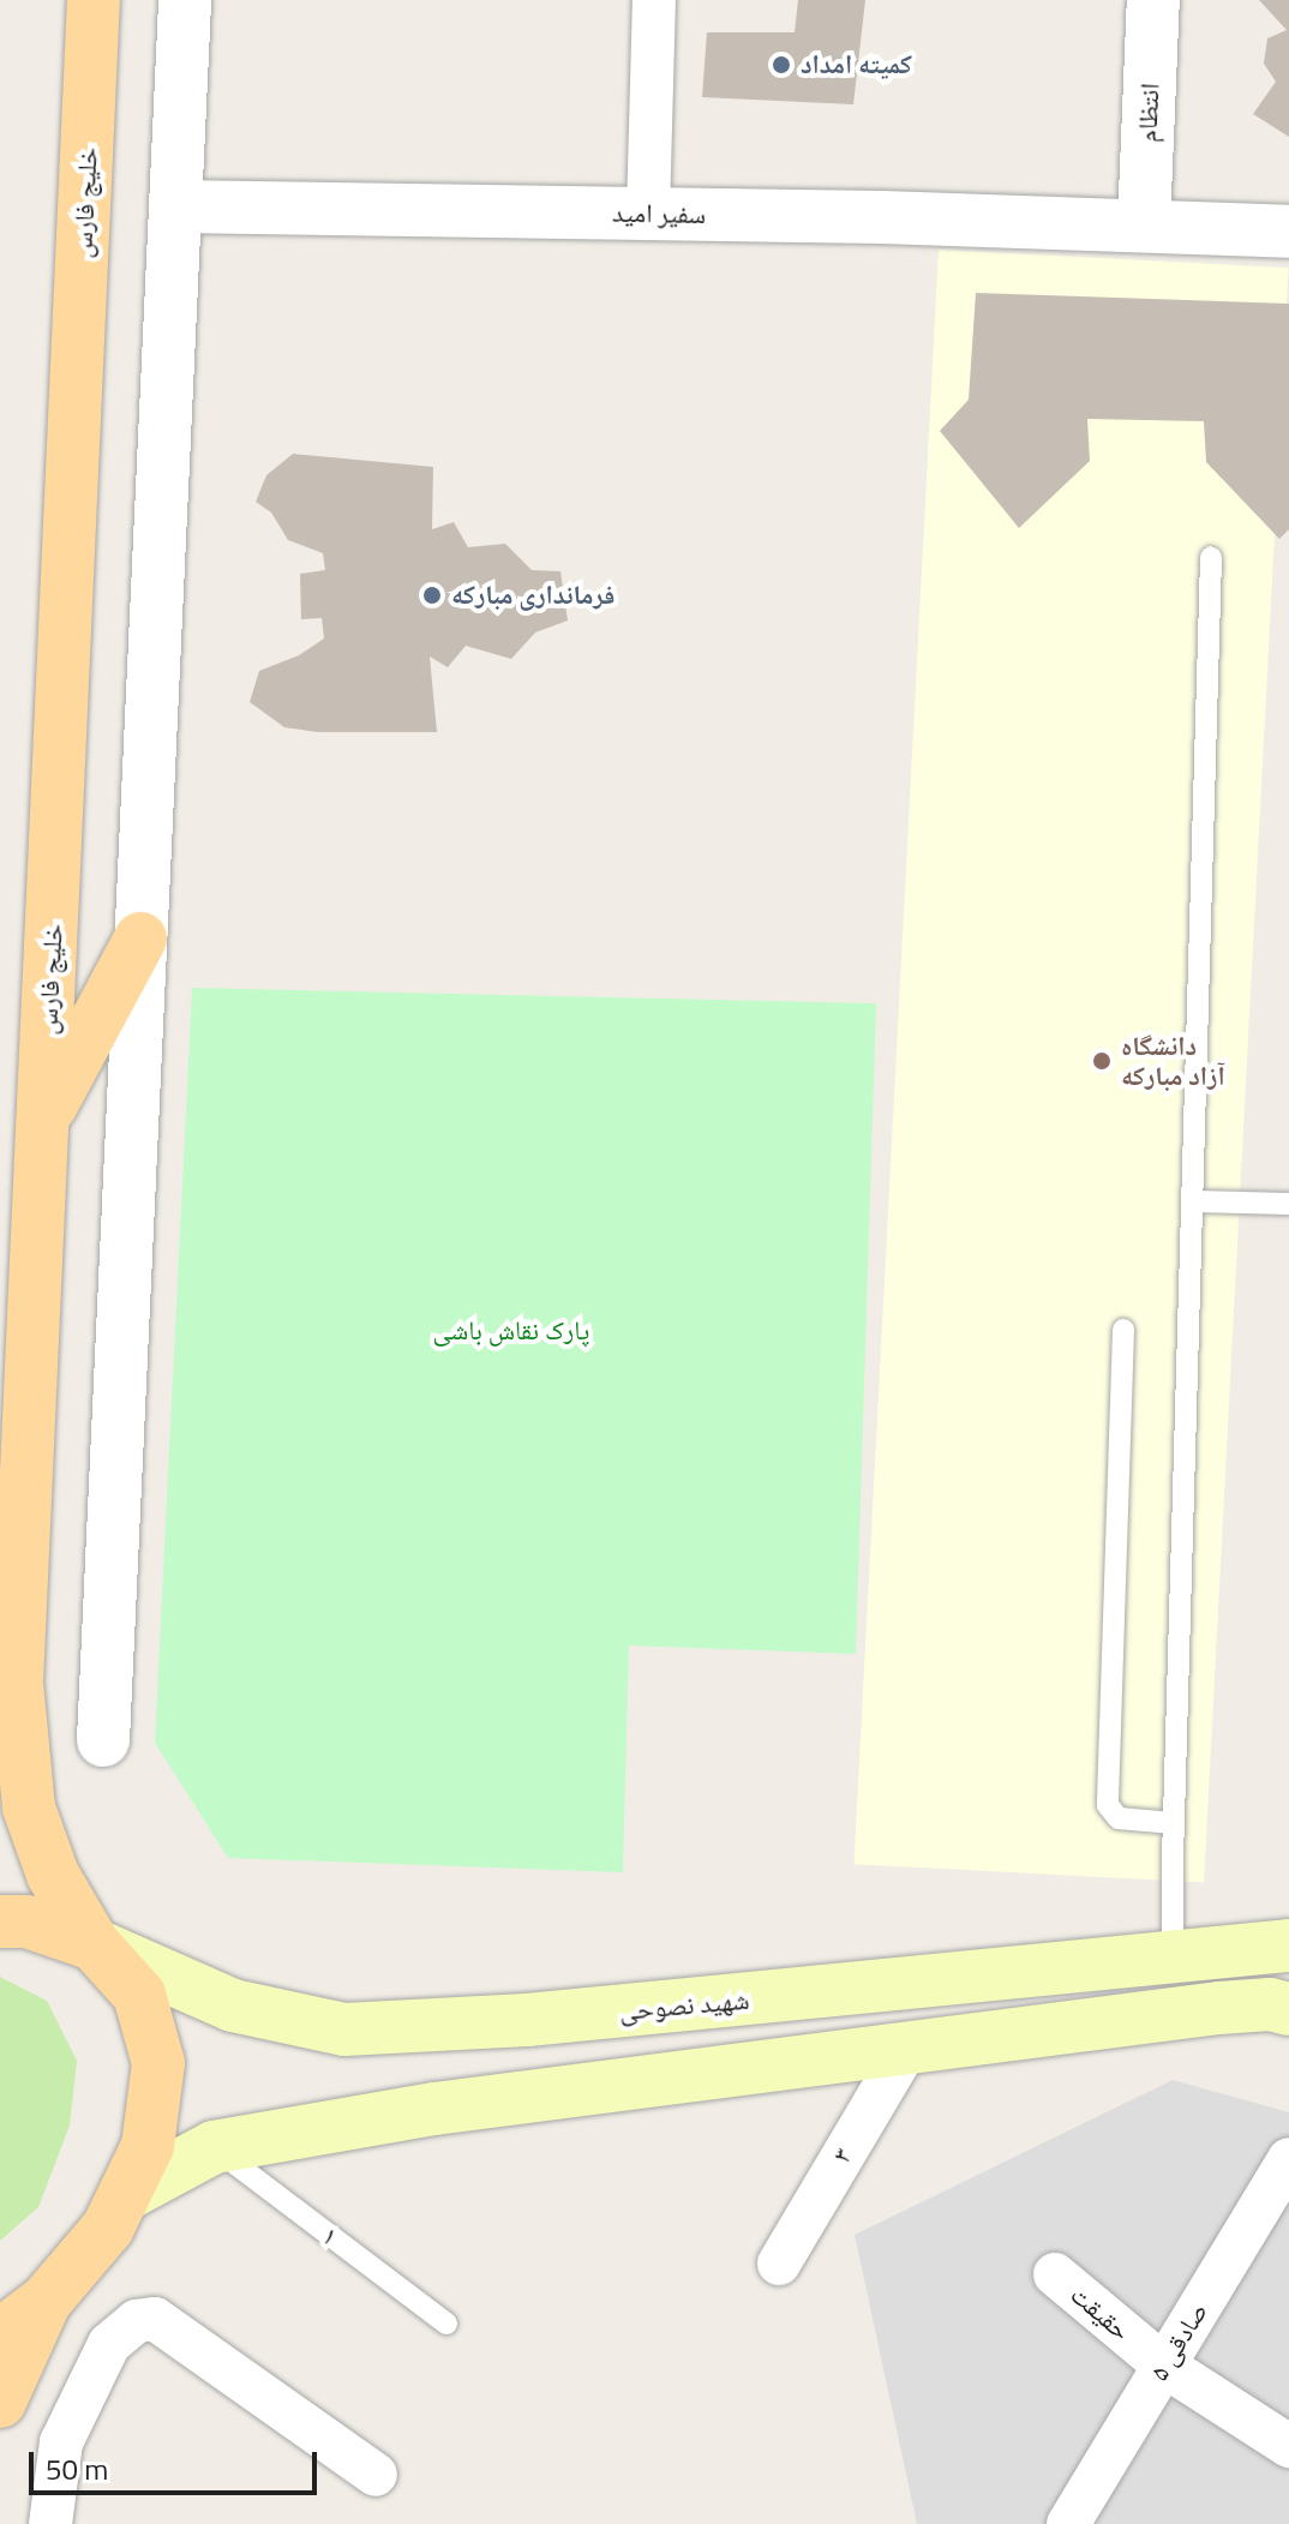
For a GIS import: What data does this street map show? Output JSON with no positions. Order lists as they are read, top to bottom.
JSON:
{
  "streets": {
    "main road": ["خلیج فارس", "شهید نصوحی"],
    "street": [
      "انتظام",
      "سفیر امید",
      "۳",
      "حقیقت",
      "صادقی ۵"
    ],
    "lane": ["۱"]
  },
  "crossings": [
    ["انتظام", "سفیر امید"],
    ["خلیج فارس", "شهید نصوحی"],
    ["حقیقت", "صادقی ۵"]
  ],
  "parks": ["پارک نقاش باشی"],
  "places": ["کمیته امداد", "فرمانداری مبارکه", "دانشگاه آزاد مبارکه"],
  "scale_bar": "50 m"
}
